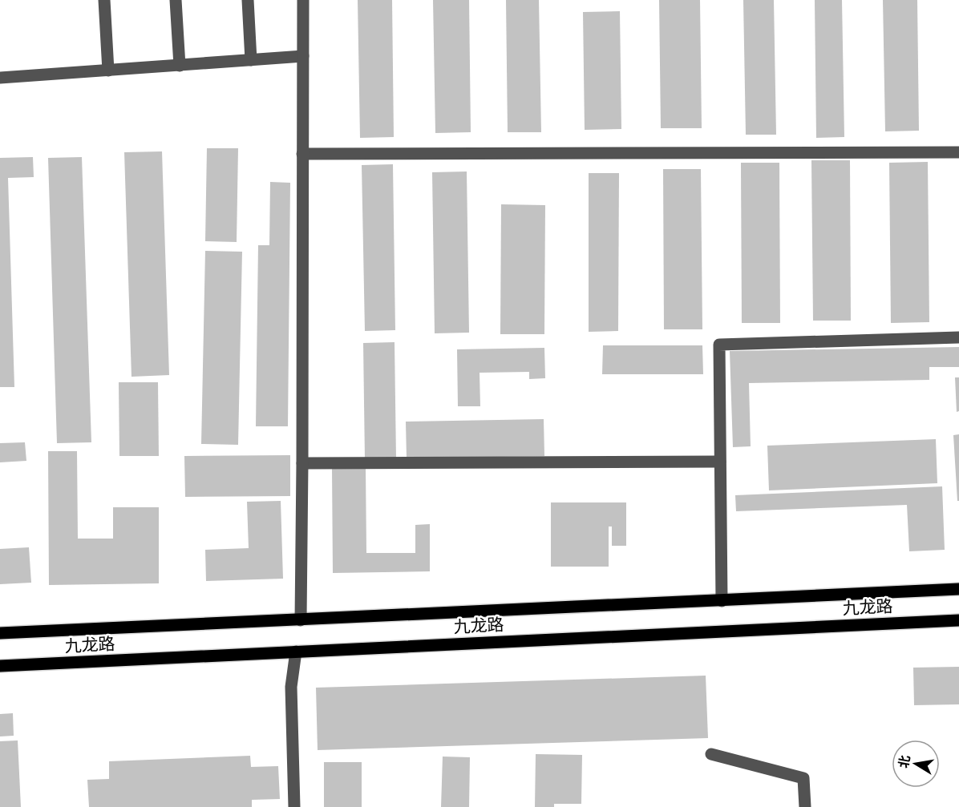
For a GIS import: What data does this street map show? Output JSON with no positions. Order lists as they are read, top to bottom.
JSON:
{
  "streets": {
    "main road": ["九龙路"]
  },
  "north": "left"
}
